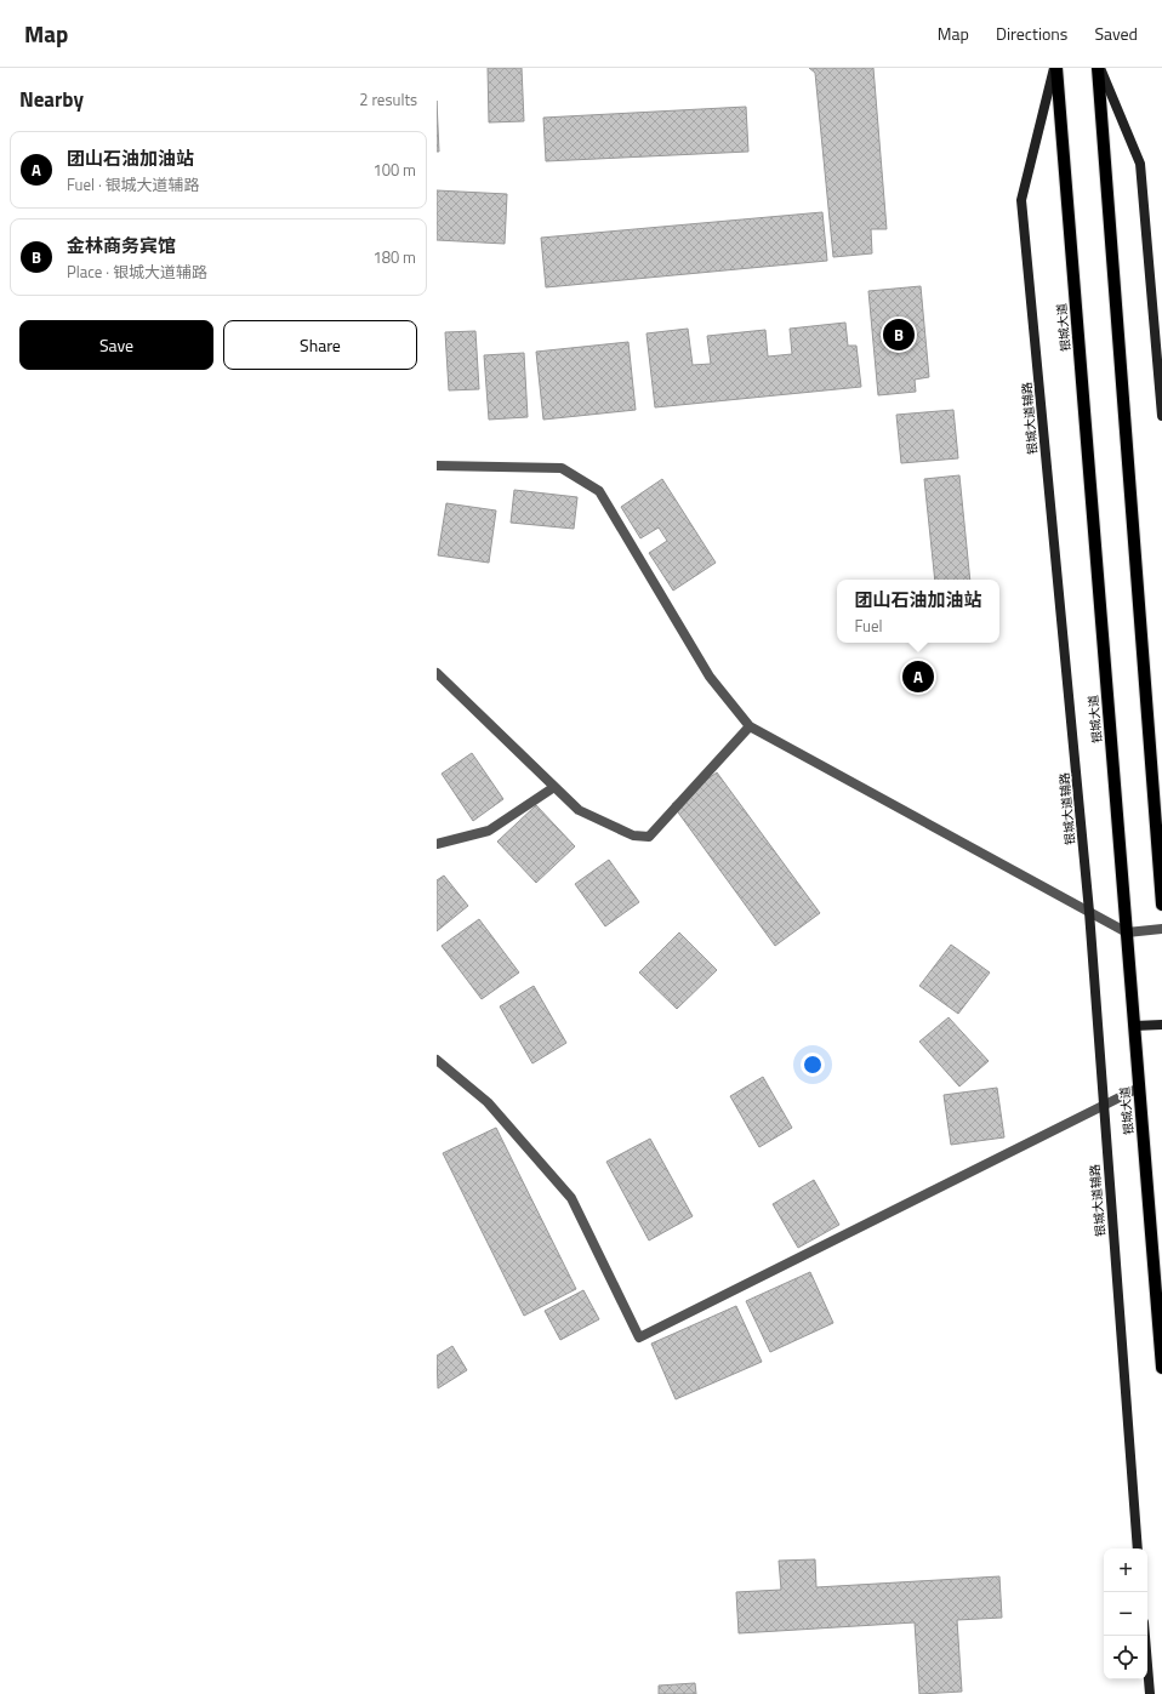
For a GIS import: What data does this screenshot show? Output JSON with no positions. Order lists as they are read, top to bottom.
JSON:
{
  "streets": {
    "main road": ["银城大道"],
    "street": ["银城大道辅路"]
  },
  "crossings": [
    ["银城大道", "银城大道辅路"]
  ],
  "page": {
    "header": "Map",
    "nav": ["Map", "Directions", "Saved"],
    "heading": ["Nearby", "2 results"],
    "list": [
      {
        "mark": "A",
        "name": "团山石油加油站",
        "note": "Fuel · 银城大道辅路",
        "value": "100 m"
      },
      {
        "mark": "B",
        "name": "金林商务宾馆",
        "note": "Place · 银城大道辅路",
        "value": "180 m"
      }
    ],
    "buttons": ["Save", "Share"],
    "pins": ["B", "A"],
    "popup": ["团山石油加油站", "Fuel"],
    "map_buttons": ["+", "−"]
  }
}
